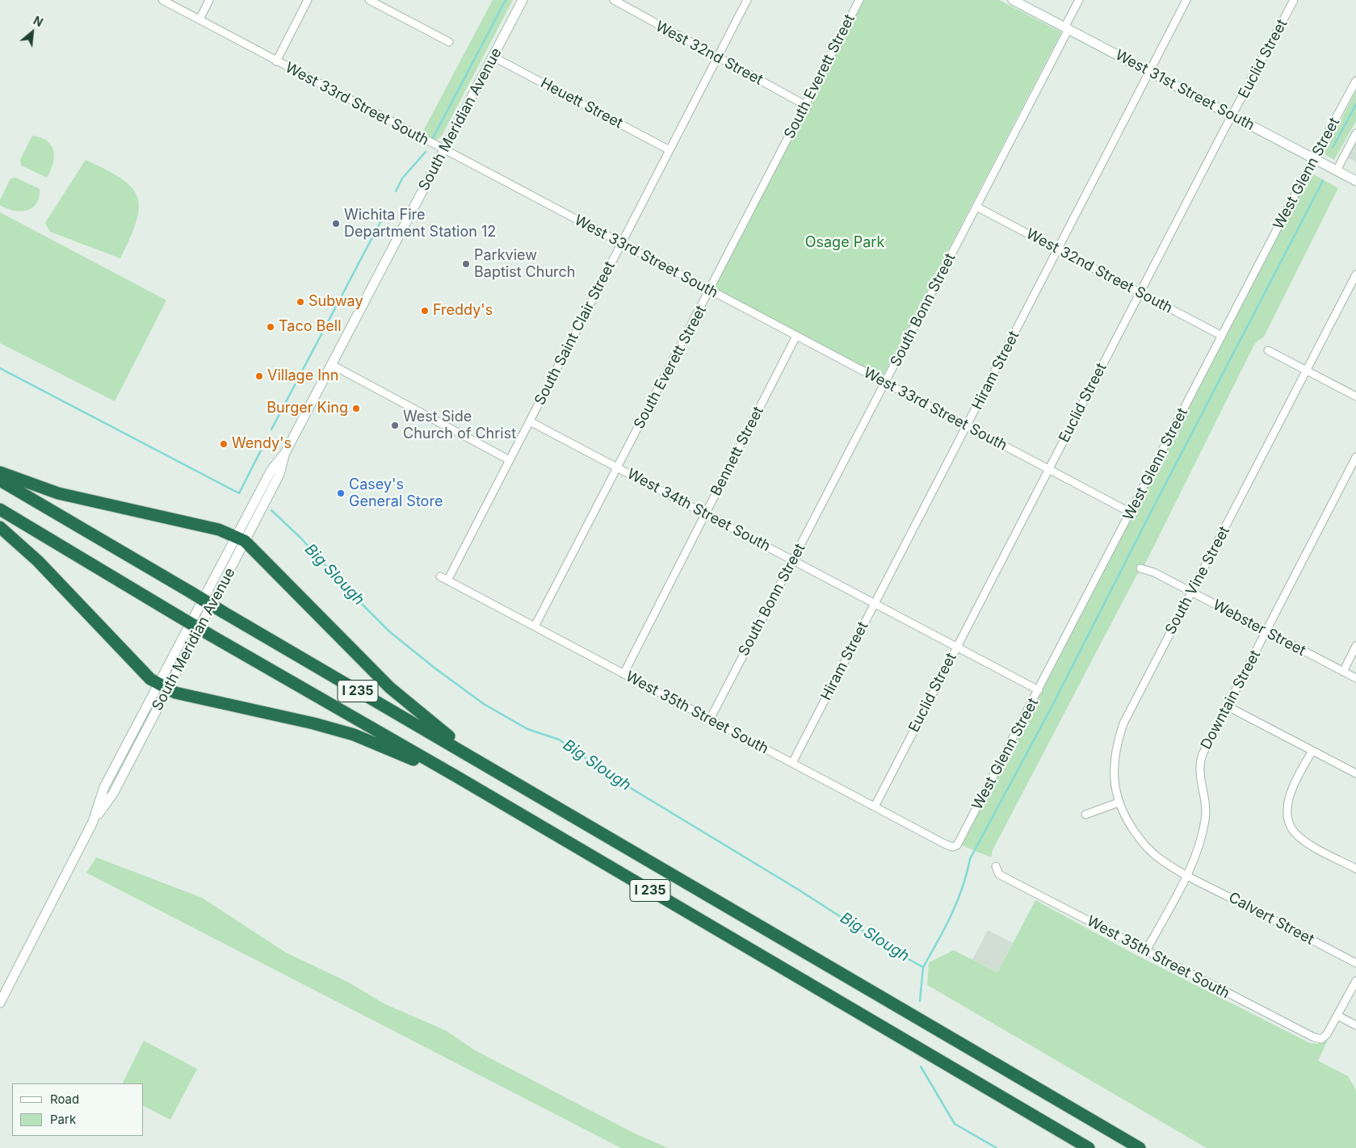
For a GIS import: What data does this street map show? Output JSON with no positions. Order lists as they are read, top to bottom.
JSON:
{
  "streets": {
    "highway": ["I 235"],
    "main road": ["West 31st Street South", "South Meridian Avenue"],
    "street": [
      "West 32nd Street",
      "Euclid Street",
      "South Everett Street",
      "Heuett Street",
      "West 33rd Street South",
      "West Glenn Street",
      "West 32nd Street South",
      "South Bonn Street",
      "South Saint Clair Street",
      "Hiram Street",
      "Bennett Street",
      "West 34th Street South",
      "South Vine Street",
      "Webster Street",
      "Downtain Street",
      "West 35th Street South",
      "Calvert Street"
    ]
  },
  "crossings": [
    ["West 32nd Street", "South Everett Street"],
    ["West 32nd Street", "South Saint Clair Street"],
    ["Euclid Street", "West 31st Street South"],
    ["Euclid Street", "West 33rd Street South"],
    ["Euclid Street", "West 32nd Street South"],
    ["Euclid Street", "West 34th Street South"],
    ["Euclid Street", "West 35th Street South"],
    ["South Everett Street", "West 33rd Street South"],
    ["South Everett Street", "West 34th Street South"],
    ["South Everett Street", "West 35th Street South"],
    ["West 31st Street South", "West Glenn Street"],
    ["West 31st Street South", "South Bonn Street"],
    ["West 31st Street South", "Hiram Street"],
    ["Heuett Street", "South Meridian Avenue"],
    ["Heuett Street", "South Saint Clair Street"],
    ["West 33rd Street South", "South Meridian Avenue"],
    ["West 33rd Street South", "West Glenn Street"],
    ["West 33rd Street South", "South Bonn Street"],
    ["West 33rd Street South", "South Saint Clair Street"],
    ["West 33rd Street South", "Hiram Street"],
    ["West 33rd Street South", "Bennett Street"],
    ["West Glenn Street", "West 32nd Street South"],
    ["West Glenn Street", "West 34th Street South"],
    ["West Glenn Street", "West 35th Street South"],
    ["West 32nd Street South", "South Bonn Street"],
    ["West 32nd Street South", "Hiram Street"],
    ["South Bonn Street", "West 34th Street South"],
    ["South Bonn Street", "West 35th Street South"],
    ["South Saint Clair Street", "West 34th Street South"],
    ["South Saint Clair Street", "West 35th Street South"],
    ["Hiram Street", "West 34th Street South"],
    ["Hiram Street", "West 35th Street South"],
    ["Bennett Street", "West 34th Street South"],
    ["Bennett Street", "West 35th Street South"],
    ["South Vine Street", "Webster Street"],
    ["South Vine Street", "Downtain Street"],
    ["South Vine Street", "Calvert Street"],
    ["Webster Street", "Downtain Street"],
    ["Downtain Street", "West 35th Street South"],
    ["Downtain Street", "Calvert Street"]
  ],
  "water": ["Big Slough"],
  "parks": ["Osage Park"],
  "places": [
    "Wichita Fire Department Station 12",
    "Parkview Baptist Church",
    "Subway",
    "Freddy's",
    "Taco Bell",
    "Village Inn",
    "Burger King",
    "West Side Church of Christ",
    "Wendy's",
    "Casey's General Store"
  ],
  "legend": ["Road", "Park"],
  "north": "top right"
}
